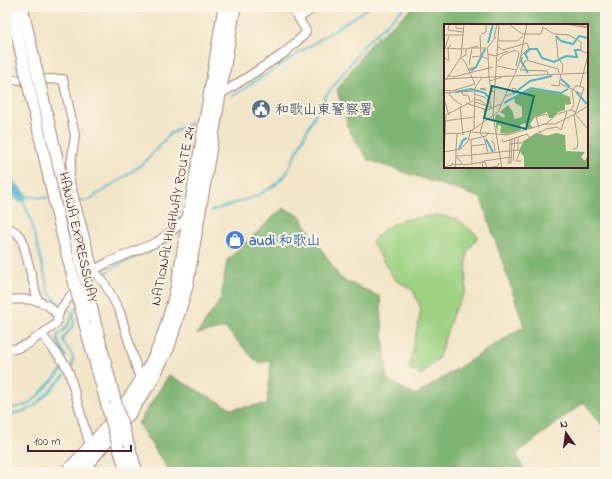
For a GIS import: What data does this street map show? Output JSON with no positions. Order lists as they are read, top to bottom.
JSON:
{
  "streets": {
    "highway": ["NATIONAL HIGHWAY ROUTE 24", "HANWA EXPRESSWAY"]
  },
  "places": {
    "public building": ["和歌山東警察署"],
    "shop": ["audi 和歌山"]
  },
  "scale_bar": "100 m",
  "north": "top"
}
